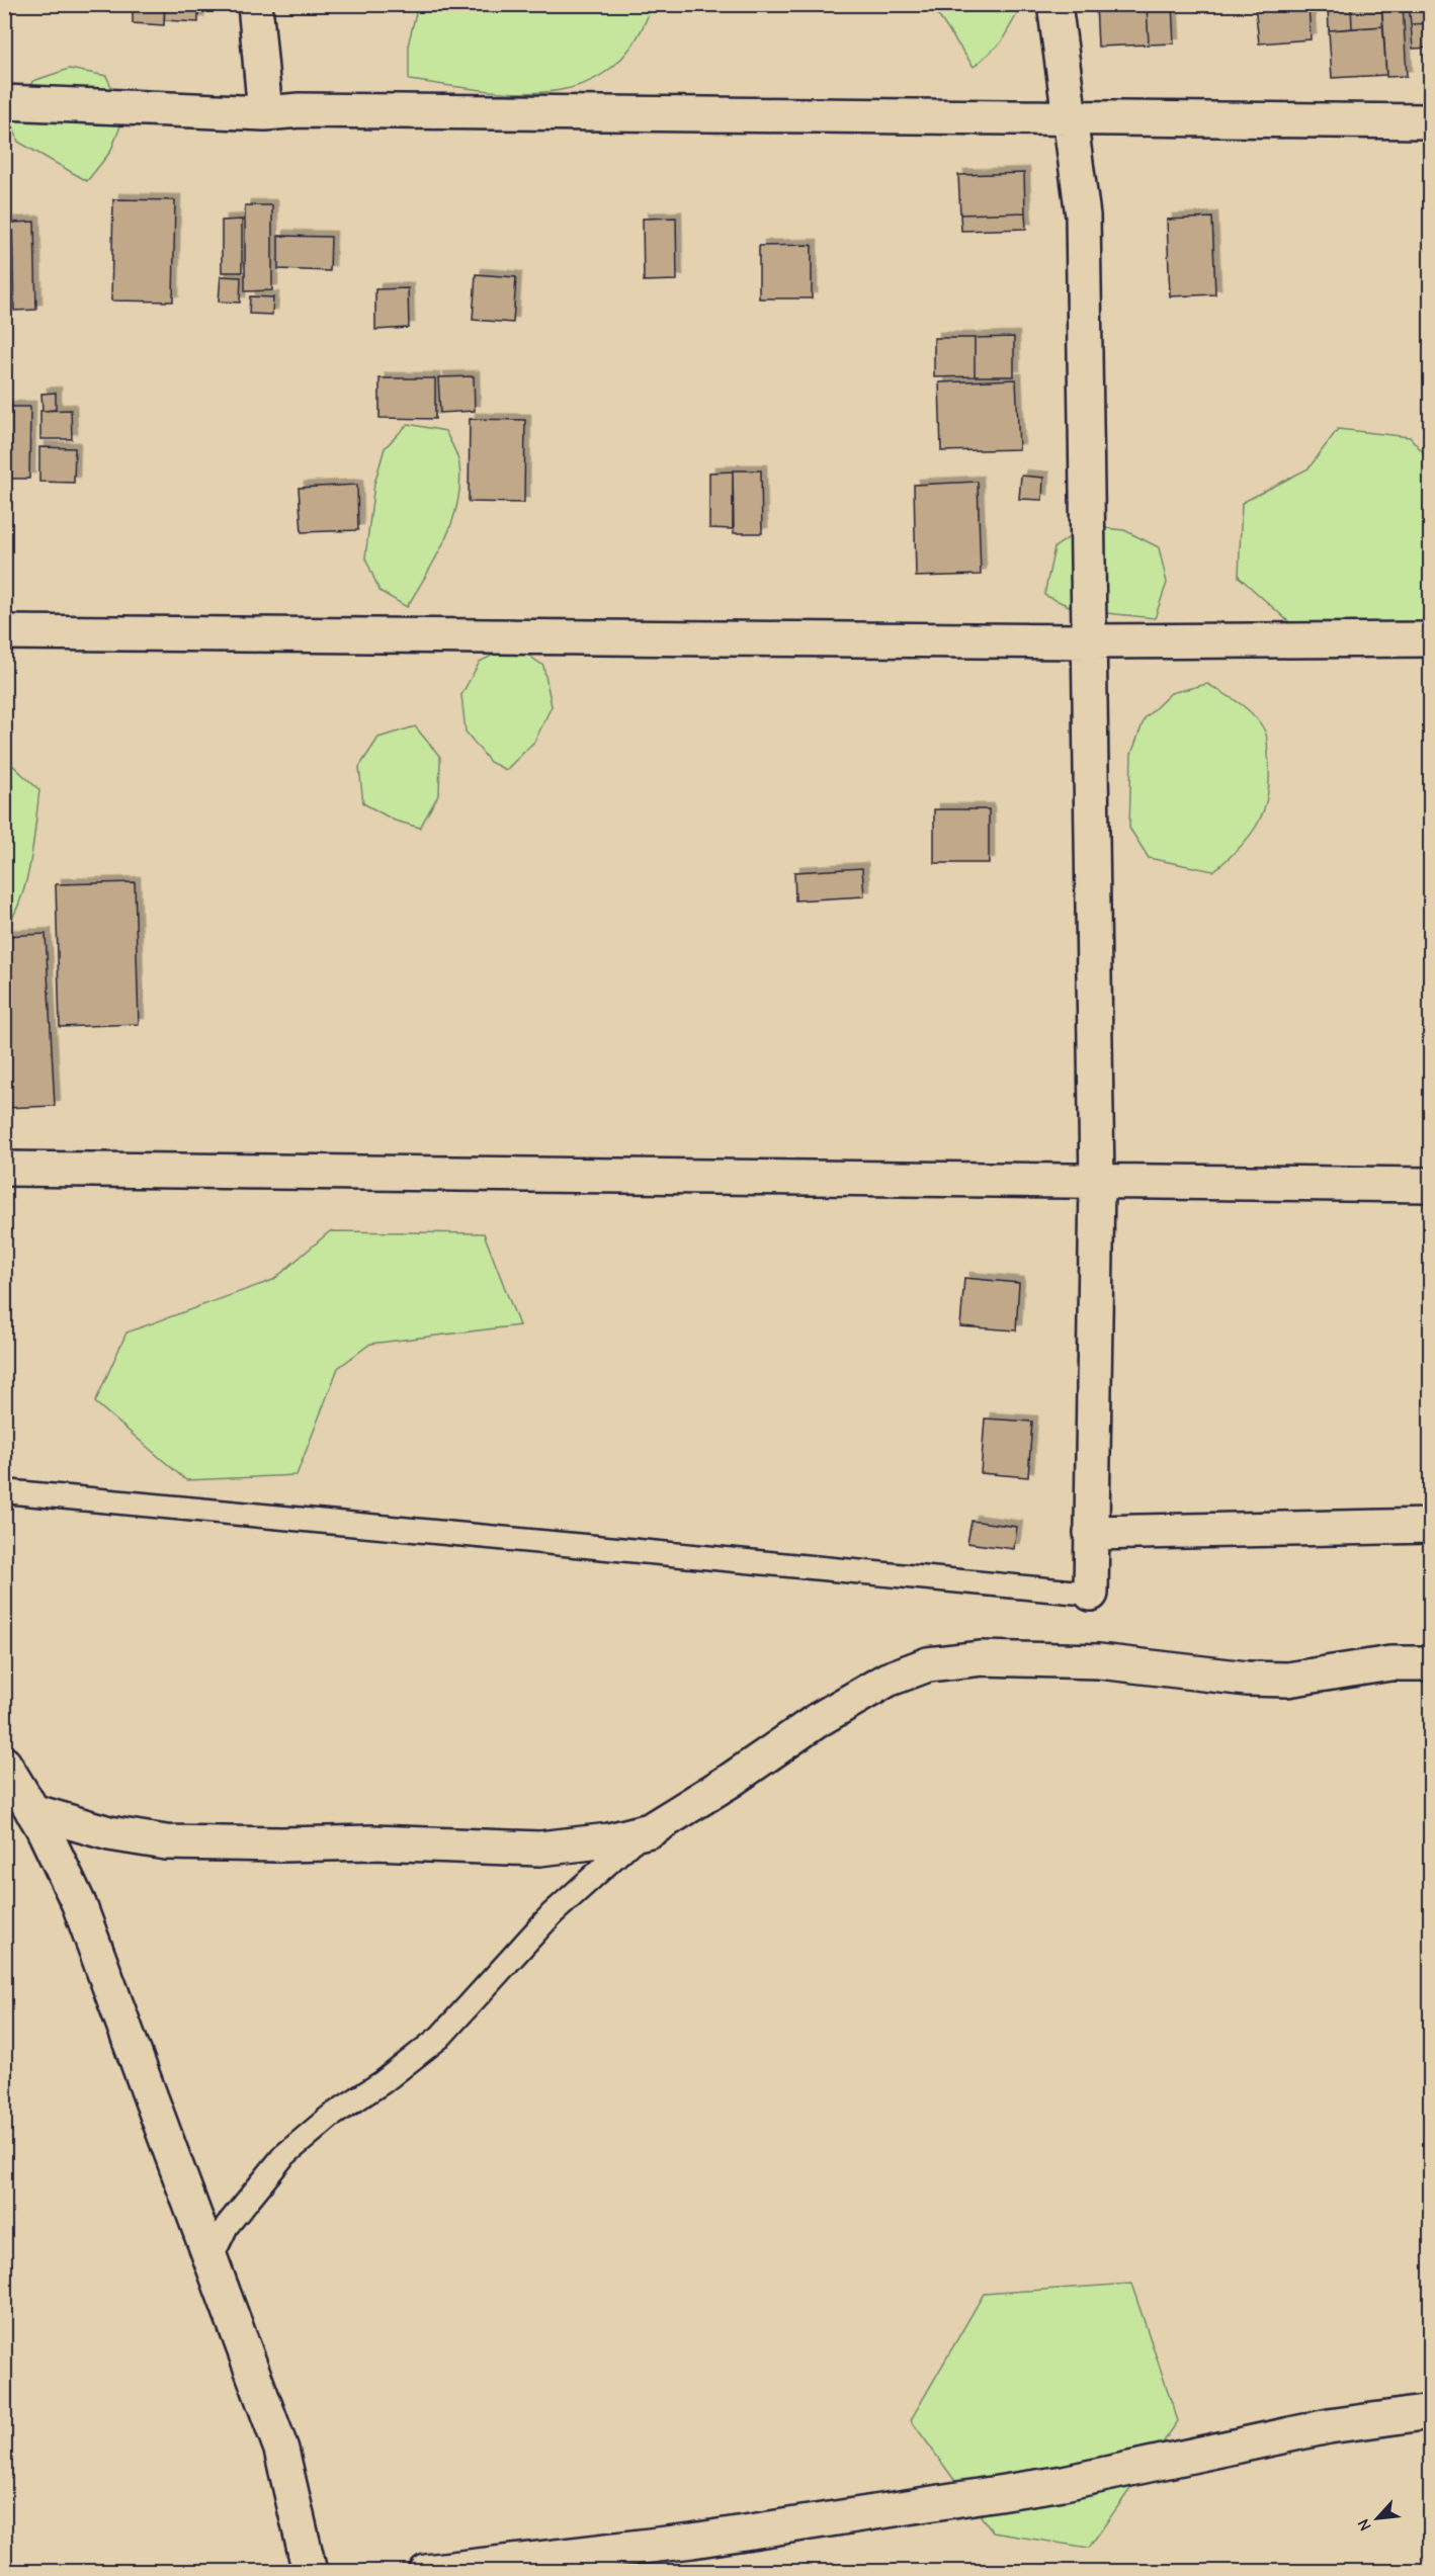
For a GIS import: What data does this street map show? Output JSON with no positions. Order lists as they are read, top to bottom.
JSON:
{
  "north": "bottom left"
}
